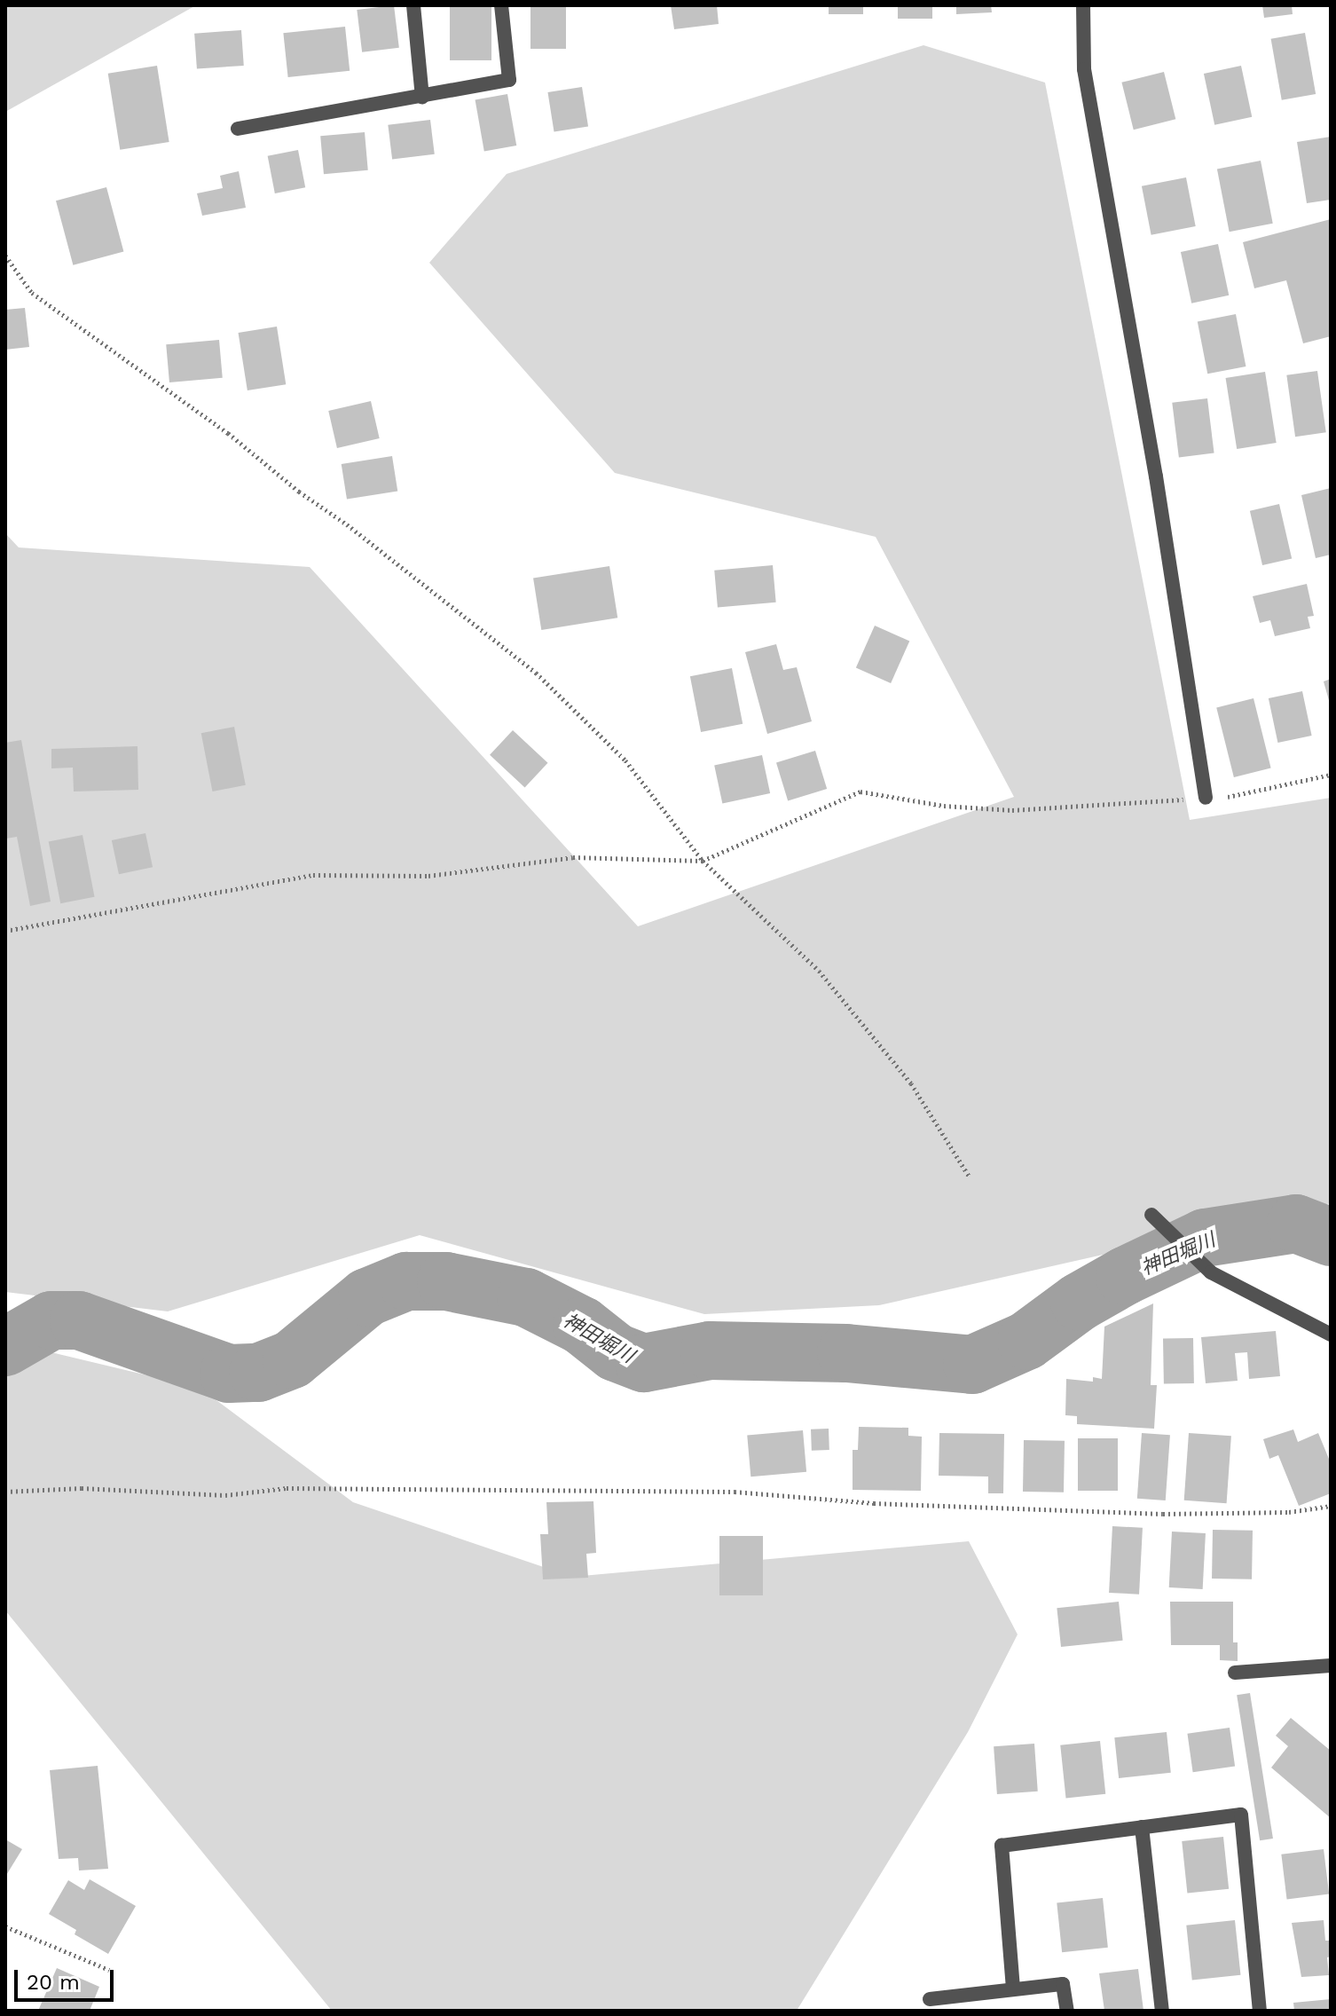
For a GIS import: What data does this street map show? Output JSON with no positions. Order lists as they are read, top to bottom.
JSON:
{
  "water": ["神田堀川"],
  "scale_bar": "20 m"
}
